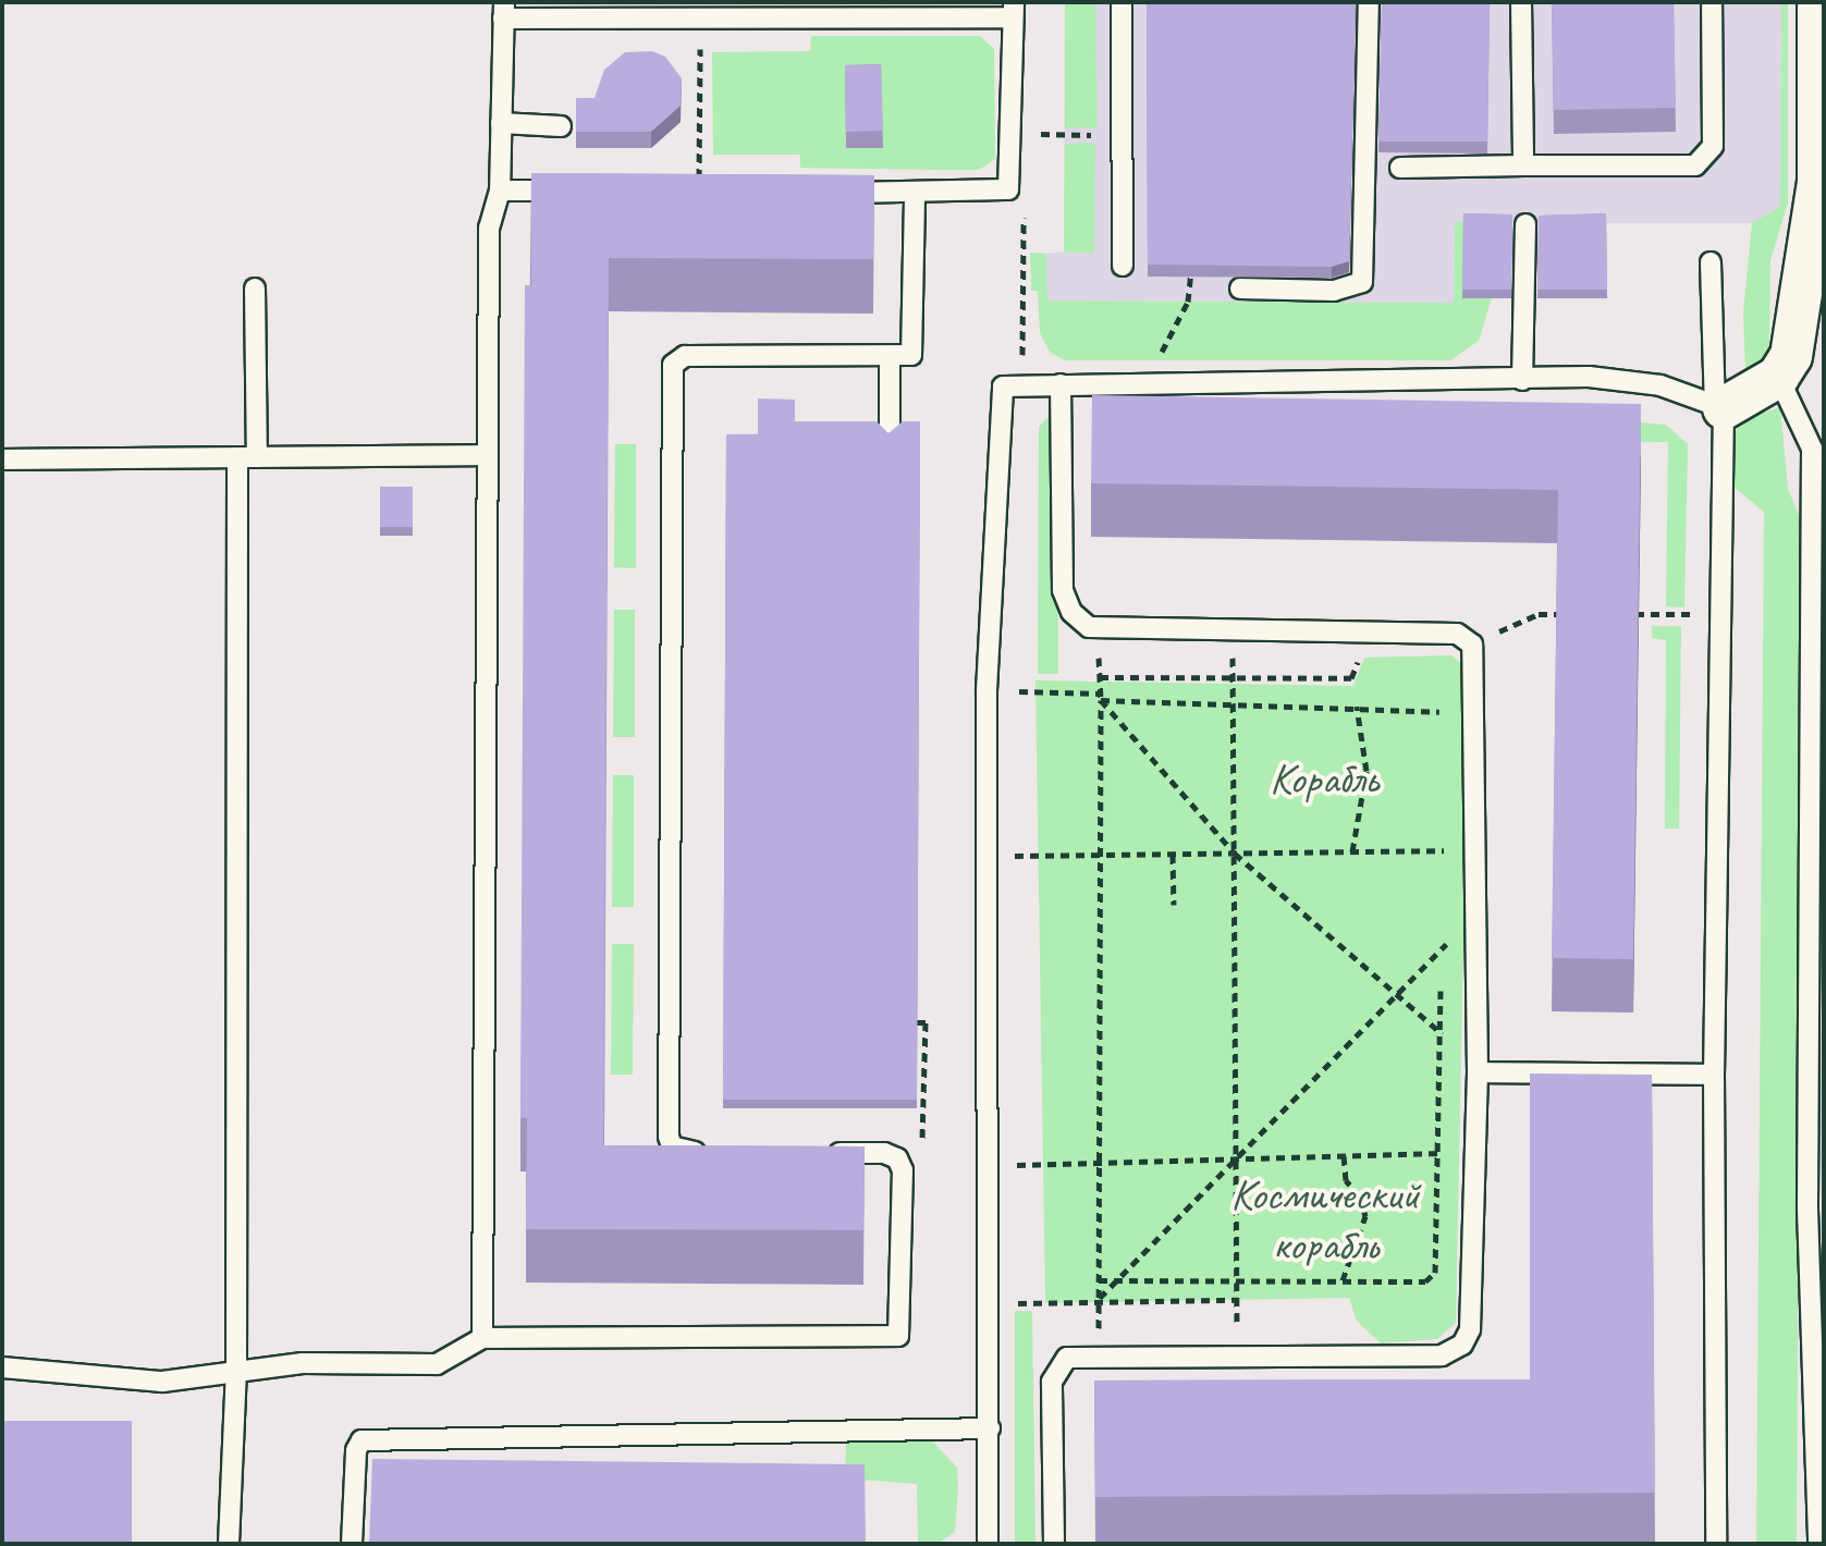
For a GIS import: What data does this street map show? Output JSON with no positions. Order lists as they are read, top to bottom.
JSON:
{
  "parks": ["Корабль", "Космический корабль"]
}
